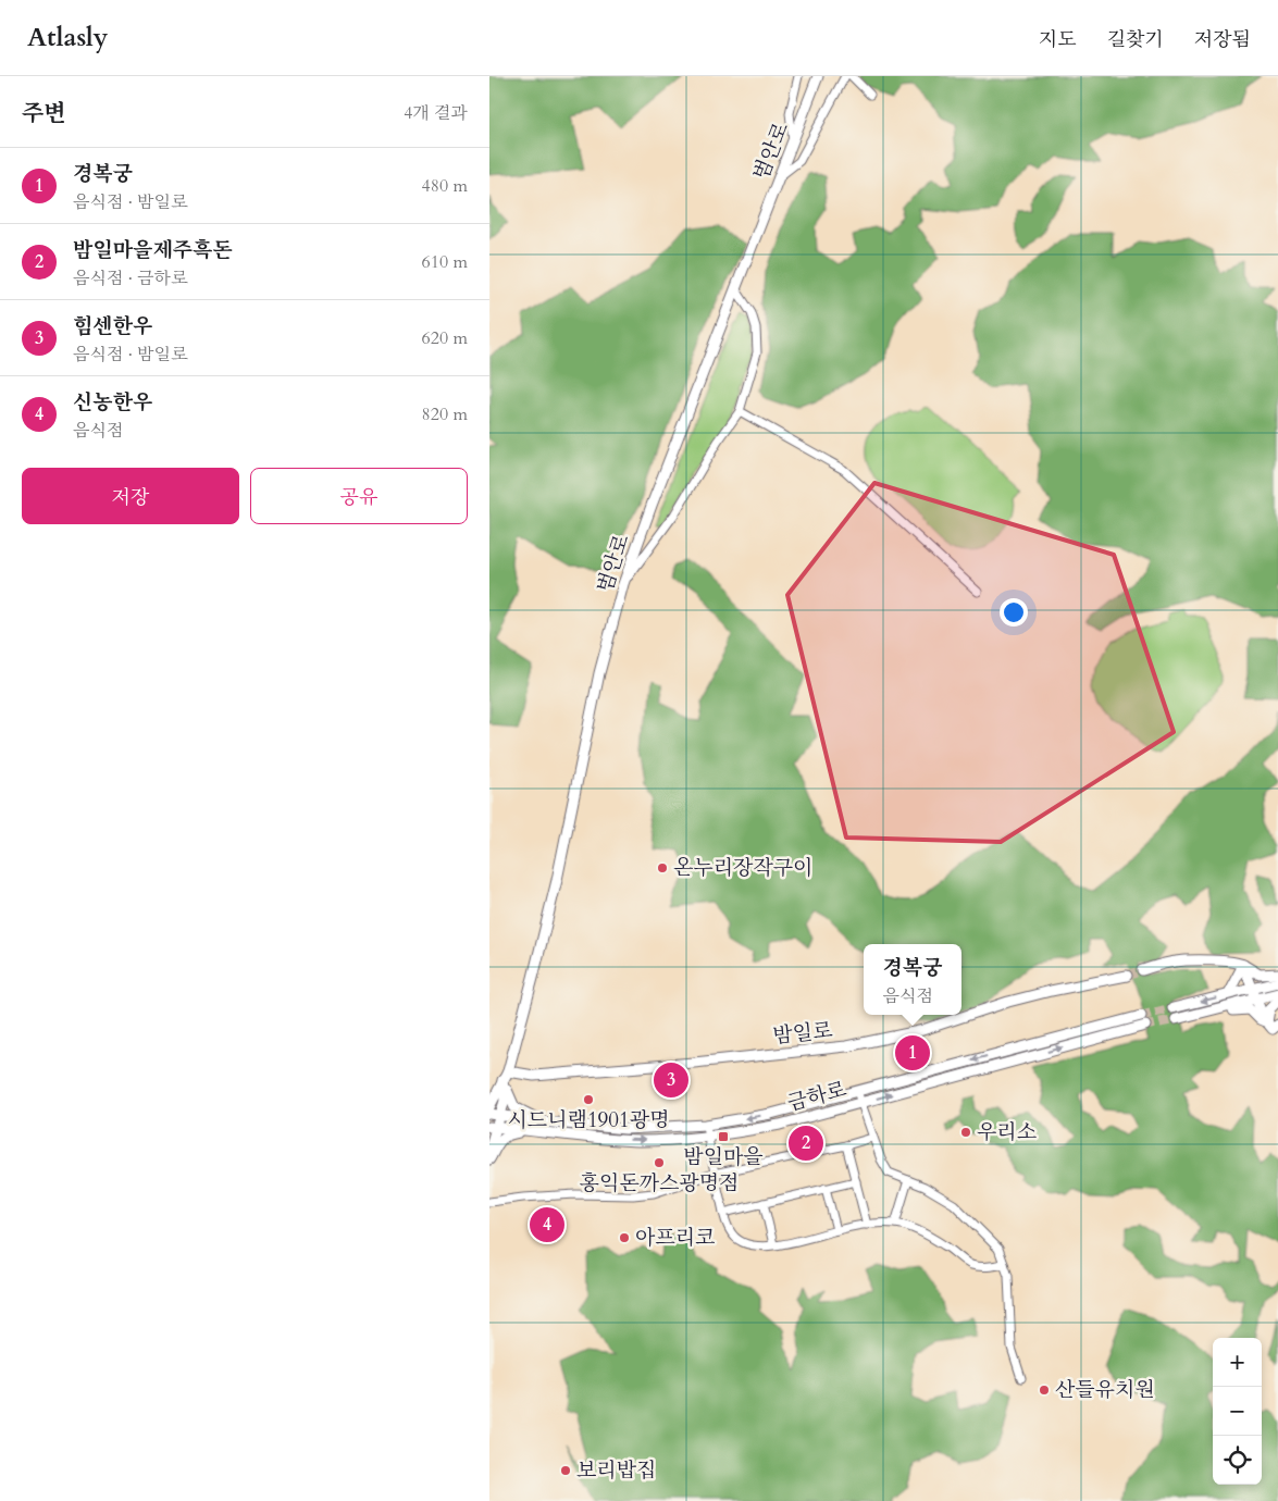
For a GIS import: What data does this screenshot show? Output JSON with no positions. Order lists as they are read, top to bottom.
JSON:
{
  "streets": {
    "main road": ["범안로", "밤일로", "금하로"]
  },
  "crossings": [
    ["범안로", "밤일로"],
    ["범안로", "금하로"]
  ],
  "places": {
    "other": [
      "온누리장작구이",
      "시드니램1901광명",
      "우리소",
      "홍익돈까스광명점",
      "아프리코",
      "산들유치원",
      "보리밥집"
    ],
    "transit": ["밤일마을"]
  },
  "page": {
    "header": "Atlasly",
    "nav": ["지도", "길찾기", "저장됨"],
    "heading": ["주변", "4개 결과"],
    "list": [
      {
        "mark": "1",
        "name": "경복궁",
        "note": "음식점 · 밤일로",
        "value": "480 m"
      },
      {
        "mark": "2",
        "name": "밤일마을제주흑돈",
        "note": "음식점 · 금하로",
        "value": "610 m"
      },
      {
        "mark": "3",
        "name": "힘센한우",
        "note": "음식점 · 밤일로",
        "value": "620 m"
      },
      {
        "mark": "4",
        "name": "신농한우",
        "note": "음식점",
        "value": "820 m"
      }
    ],
    "buttons": ["저장", "공유"],
    "popup": ["경복궁", "음식점"],
    "pins": [
      "1",
      "3",
      "2",
      "4"
    ],
    "map_buttons": ["+", "−"]
  }
}
